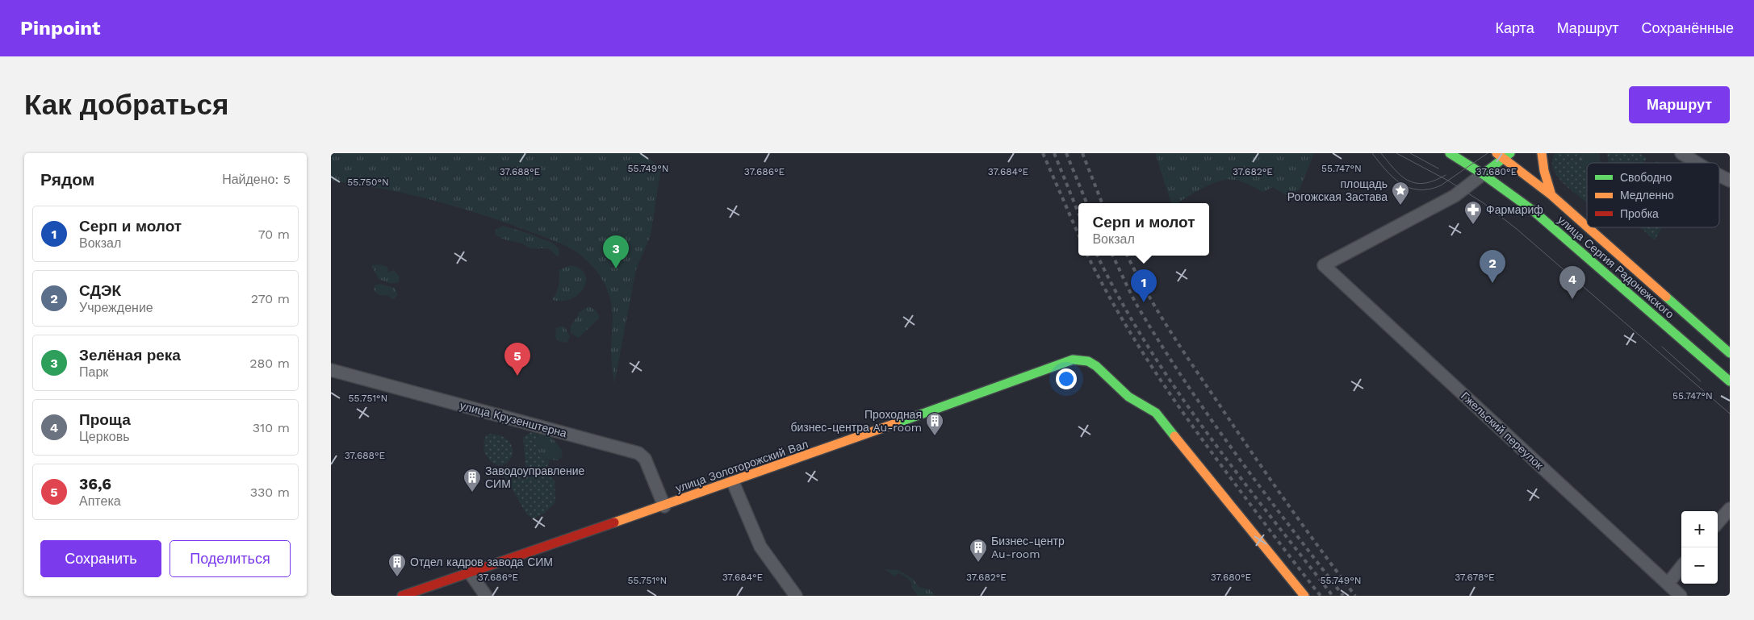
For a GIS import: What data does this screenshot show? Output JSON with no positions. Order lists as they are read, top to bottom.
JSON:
{
  "streets": {
    "street": [
      "улица Сергия Радонежского",
      "улица Крузенштерна",
      "Гжельский переулок",
      "улица Золоторожский Вал"
    ]
  },
  "crossings": [
    ["улица Сергия Радонежского", "Гжельский переулок"],
    ["улица Крузенштерна", "улица Золоторожский Вал"]
  ],
  "places": {
    "place": ["площадь Рогожская Застава"],
    "pharmacy": ["Фармариф"],
    "building": [
      "Проходная бизнес-центра Au-room",
      "Заводоуправление СИМ",
      "Бизнес-центр Au-room",
      "Отдел кадров завода СИМ"
    ]
  },
  "legend": ["Свободно", "Медленно", "Пробка"],
  "page": {
    "header": "Pinpoint",
    "nav": ["Карта", "Маршрут", "Сохранённые"],
    "buttons": [
      "Маршрут",
      ["Сохранить", "Поделиться"]
    ],
    "title": "Как добраться",
    "heading": ["Рядом", "Найдено: 5"],
    "popup": ["Серп и молот", "Вокзал"],
    "list": [
      {
        "mark": "1",
        "name": "Серп и молот",
        "note": "Вокзал",
        "value": "70 m"
      },
      {
        "mark": "2",
        "name": "СДЭК",
        "note": "Учреждение",
        "value": "270 m"
      },
      {
        "mark": "3",
        "name": "Зелёная река",
        "note": "Парк",
        "value": "280 m"
      },
      {
        "mark": "4",
        "name": "Проща",
        "note": "Церковь",
        "value": "310 m"
      },
      {
        "mark": "5",
        "name": "36,6",
        "note": "Аптека",
        "value": "330 m"
      }
    ],
    "pins": [
      "3",
      "2",
      "4",
      "1",
      "5"
    ],
    "map_buttons": ["+", "−"]
  },
  "coordinates": [
    "55.749°N",
    "55.747°N",
    "37.688°E",
    "37.686°E",
    "37.684°E",
    "37.682°E",
    "37.680°E",
    "55.750°N",
    "55.751°N",
    "37.678°E"
  ]
}
